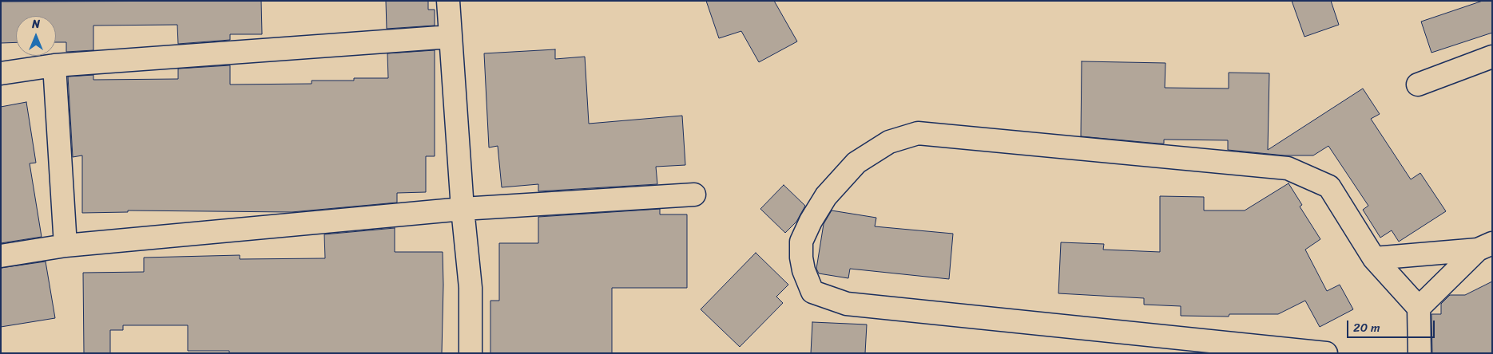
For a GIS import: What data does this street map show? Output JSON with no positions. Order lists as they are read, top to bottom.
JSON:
{
  "scale_bar": "20 m",
  "north": "top"
}
